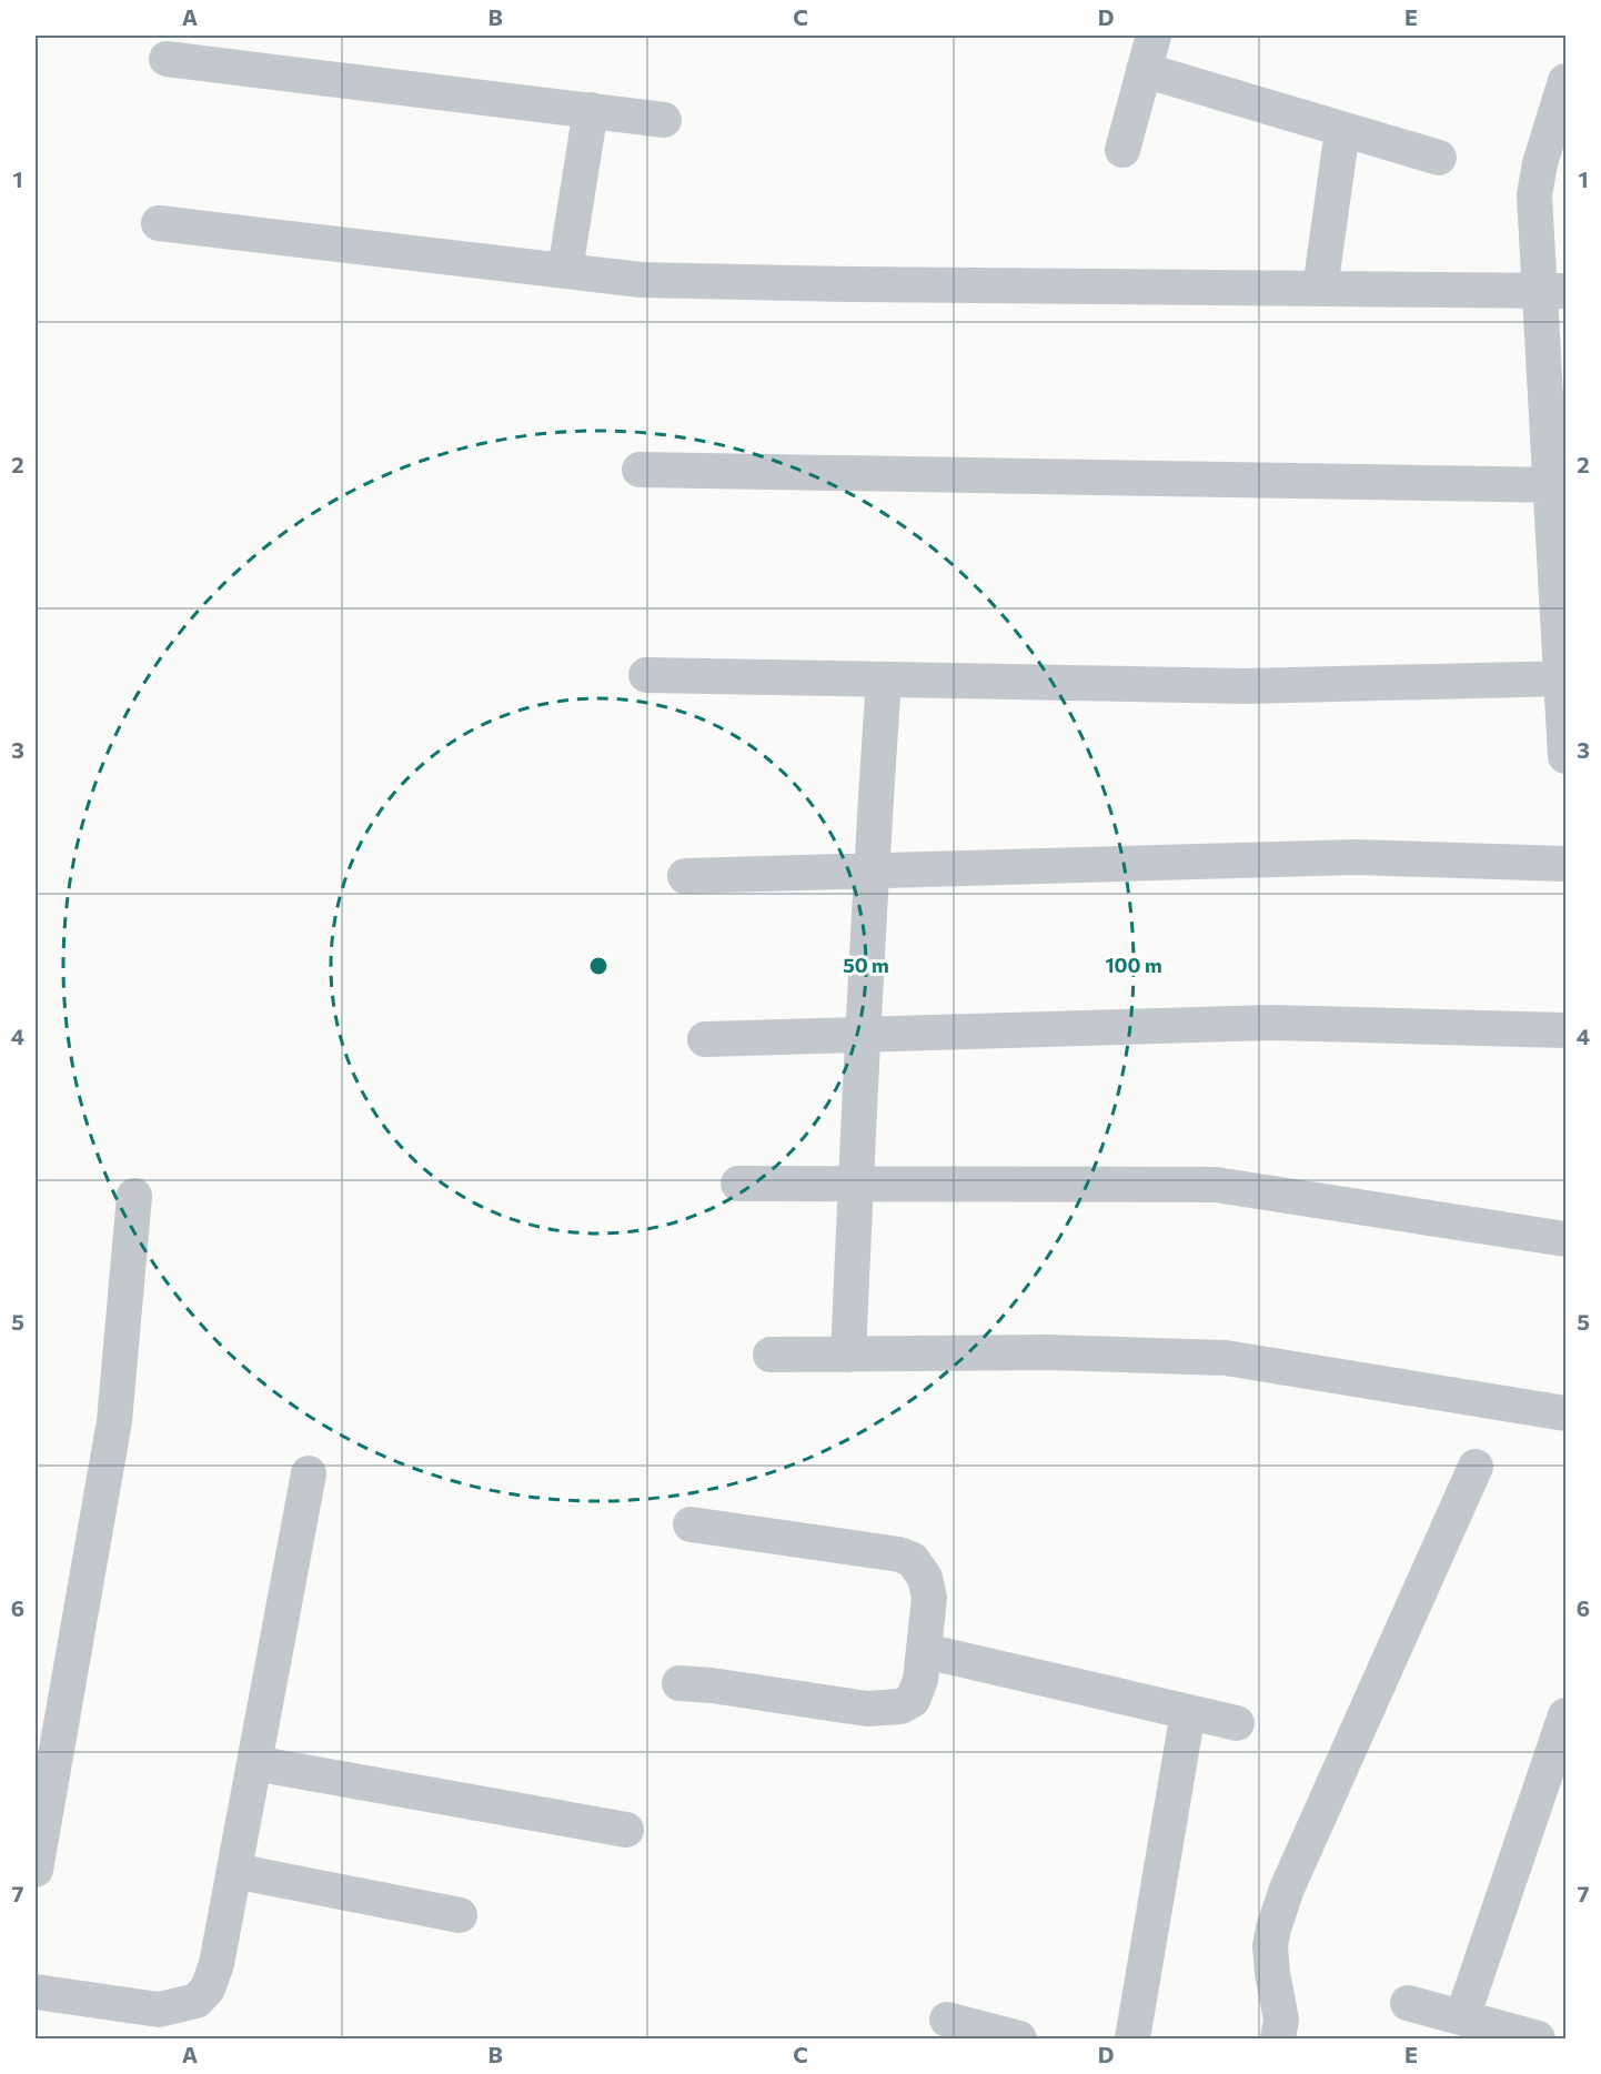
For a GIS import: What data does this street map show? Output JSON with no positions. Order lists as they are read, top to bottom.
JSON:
{
  "grid": {
    "columns": [
      "A",
      "B",
      "C",
      "D",
      "E"
    ],
    "rows": [
      "1",
      "2",
      "3",
      "4",
      "5",
      "6",
      "7"
    ]
  },
  "rings": ["50 m", "100 m"]
}
